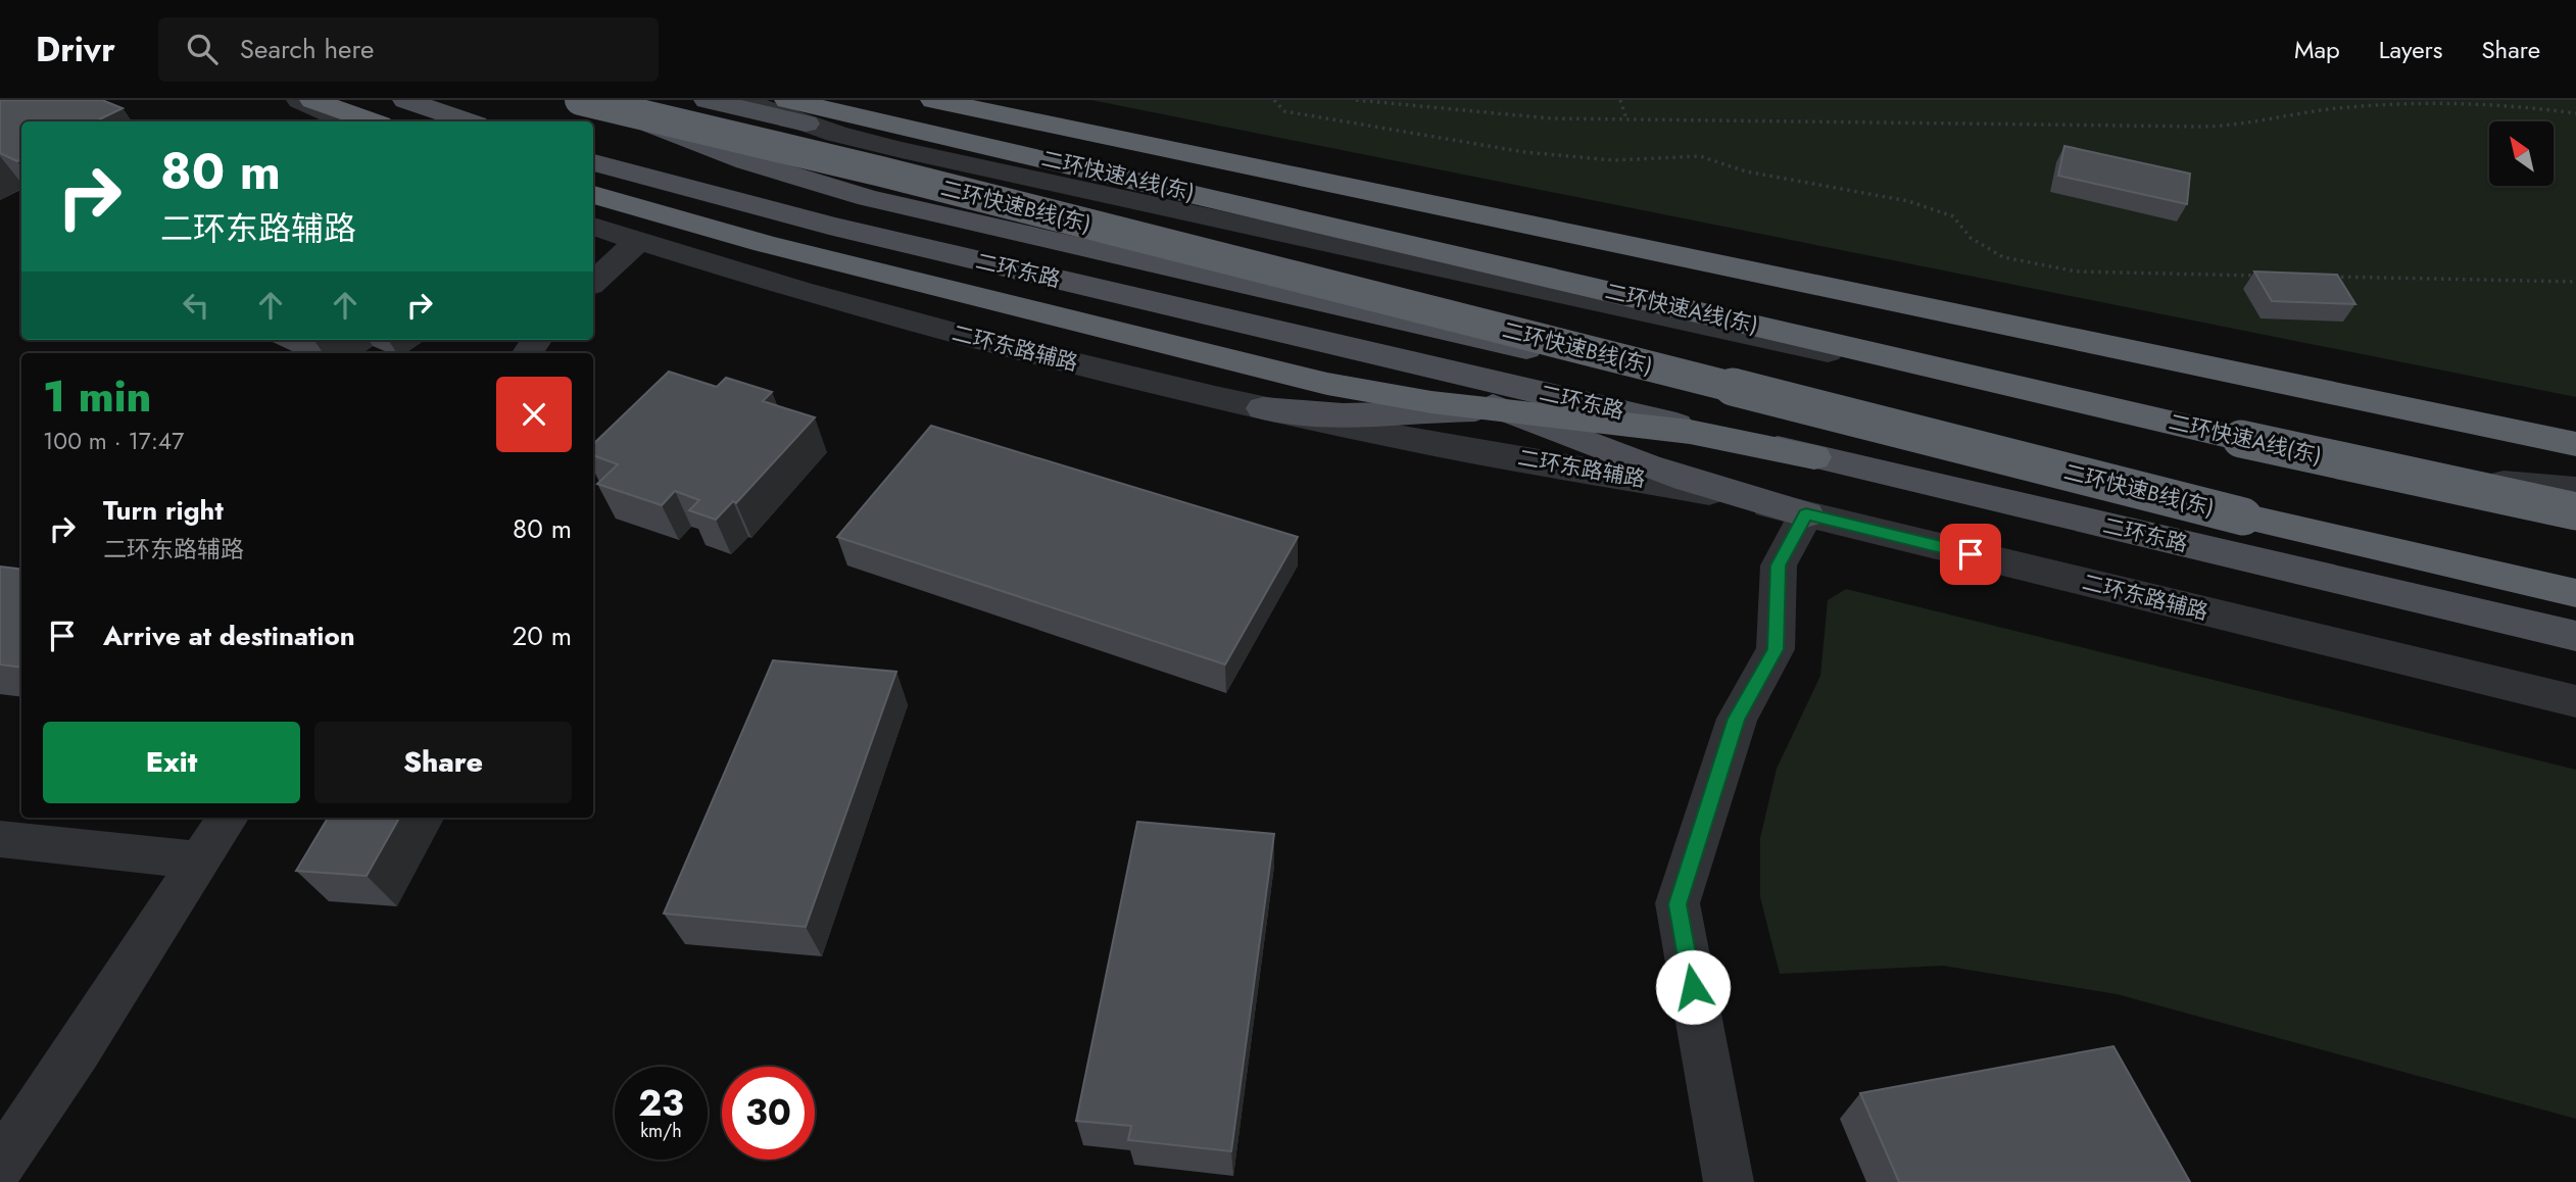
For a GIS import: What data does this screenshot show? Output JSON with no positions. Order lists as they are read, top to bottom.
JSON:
{
  "streets": {
    "highway": ["二环快速A线(东)", "二环快速B线(东)"],
    "main road": ["二环东路"],
    "street": ["二环东路辅路"]
  },
  "crossings": [
    ["二环快速B线(东)", "二环东路"]
  ],
  "north": "top left",
  "page": {
    "header": "Drivr",
    "search": "Search here",
    "nav": ["Map", "Layers", "Share"],
    "turn": ["80 m", "二环东路辅路"],
    "heading": ["1 min", "100 m · 17:47"],
    "list": [
      {
        "name": "Turn right",
        "note": "二环东路辅路",
        "value": "80 m"
      },
      {
        "name": "Arrive at destination",
        "value": "20 m"
      }
    ],
    "buttons": ["Exit", "Share"],
    "speed": "23 km/h",
    "limit": "30"
  }
}
